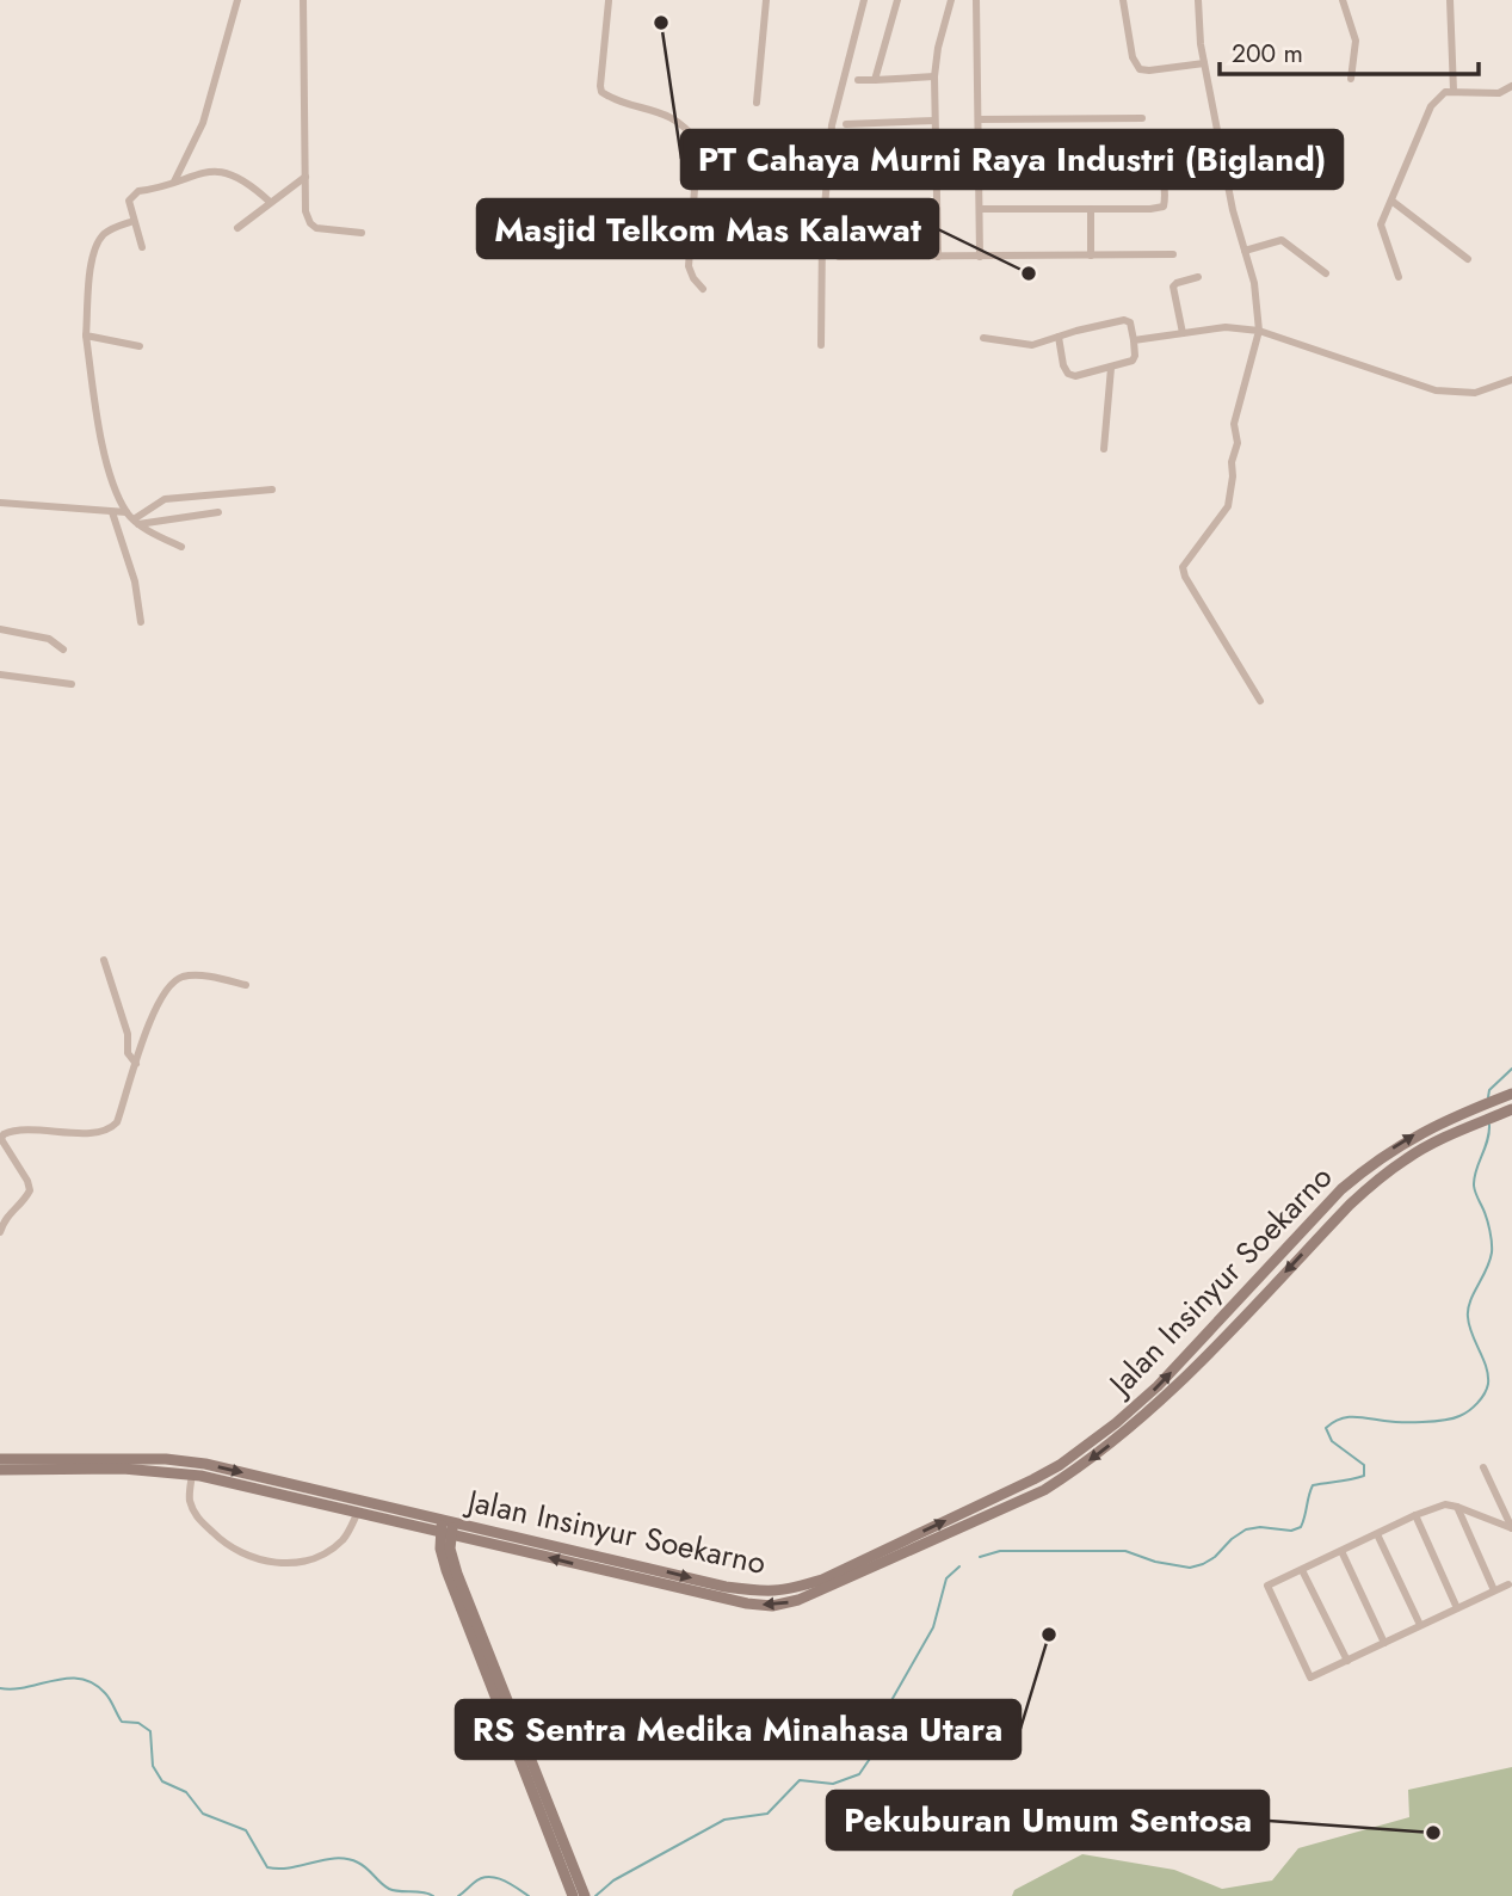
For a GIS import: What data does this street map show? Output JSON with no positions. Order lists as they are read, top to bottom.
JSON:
{
  "streets": {
    "main road": ["Jalan Insinyur Soekarno"]
  },
  "places": [
    "PT Cahaya Murni Raya Industri (Bigland)",
    "Masjid Telkom Mas Kalawat",
    "RS Sentra Medika Minahasa Utara",
    "Pekuburan Umum Sentosa"
  ],
  "scale_bar": "200 m"
}
